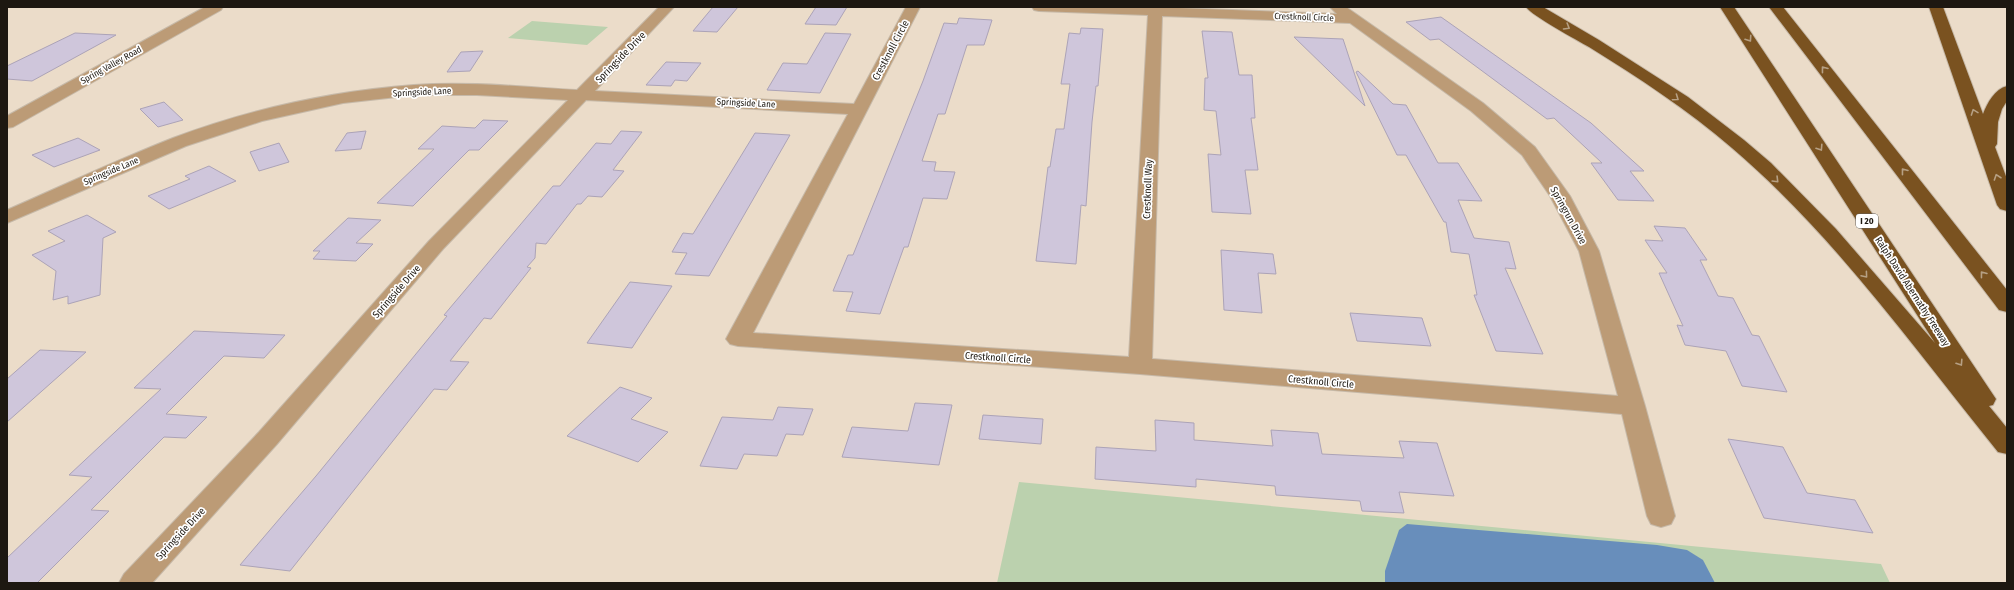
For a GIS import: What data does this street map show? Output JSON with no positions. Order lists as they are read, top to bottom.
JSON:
{
  "streets": {
    "highway": ["I 20", "Ralph David Abernathy Freeway"],
    "street": [
      "Crestknoll Circle",
      "Springside Drive",
      "Spring Valley Road",
      "Springside Lane",
      "Crestknoll Way",
      "Springrun Drive"
    ]
  },
  "crossings": [
    ["Crestknoll Circle", "Springside Lane"],
    ["Crestknoll Circle", "Crestknoll Way"],
    ["Crestknoll Circle", "Springrun Drive"],
    ["Springside Drive", "Springside Lane"]
  ]
}
